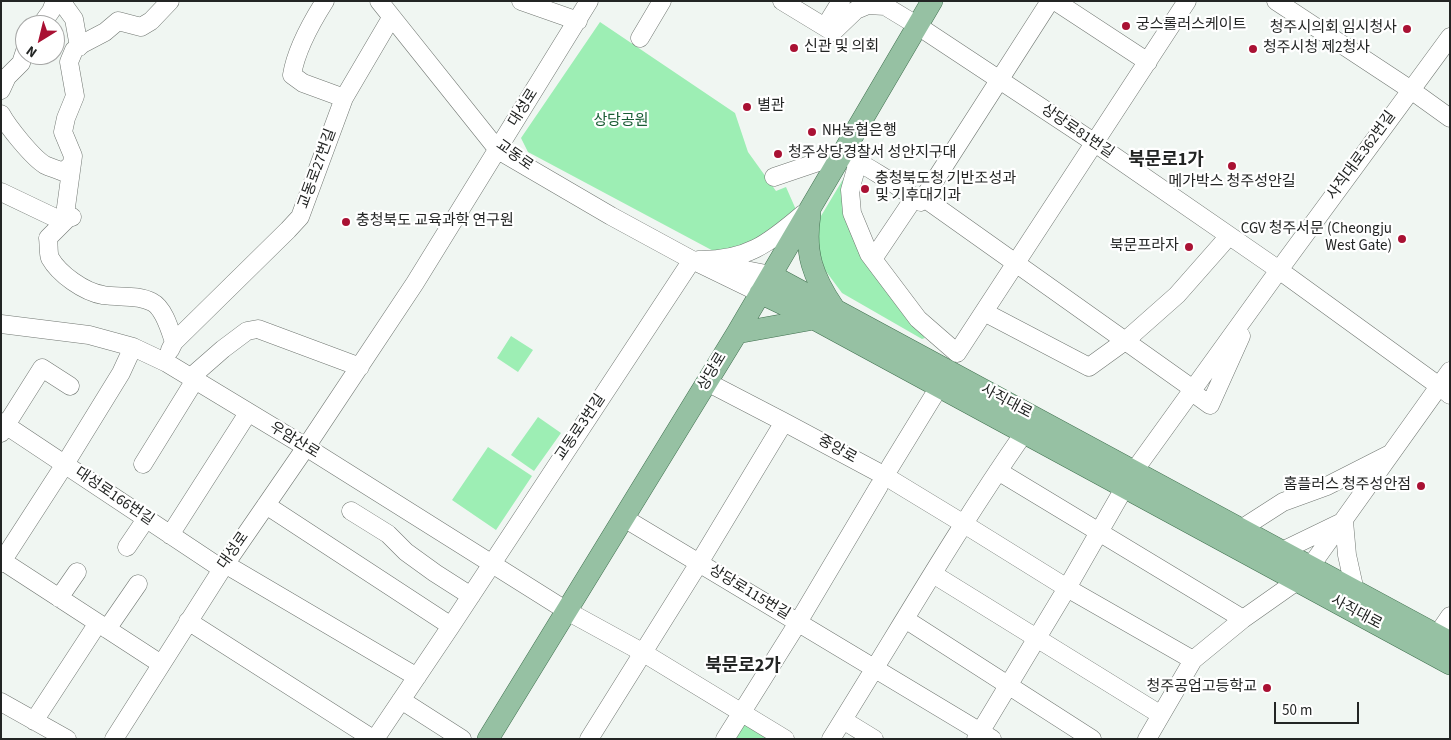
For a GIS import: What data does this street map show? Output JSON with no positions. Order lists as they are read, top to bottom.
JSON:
{
  "streets": {
    "main road": ["상당로", "사직대로"],
    "street": [
      "대성로",
      "상당로81번길",
      "교동로",
      "사직대로362번길",
      "교동로27번길",
      "교동로3번길",
      "우암산로",
      "중앙로",
      "대성로166번길",
      "상당로115번길"
    ]
  },
  "crossings": [
    ["대성로", "교동로"],
    ["대성로", "우암산로"],
    ["대성로", "대성로166번길"],
    ["상당로81번길", "사직대로362번길"],
    ["상당로81번길", "상당로"],
    ["교동로", "교동로27번길"],
    ["교동로", "상당로"],
    ["교동로", "사직대로"],
    ["교동로", "교동로3번길"],
    ["사직대로362번길", "사직대로"],
    ["사직대로362번길", "중앙로"],
    ["사직대로362번길", "상당로115번길"],
    ["교동로27번길", "우암산로"],
    ["상당로", "사직대로"],
    ["상당로", "우암산로"],
    ["상당로", "중앙로"],
    ["상당로", "상당로115번길"],
    ["사직대로", "중앙로"],
    ["교동로3번길", "우암산로"],
    ["교동로3번길", "대성로166번길"]
  ],
  "districts": ["북문로1가", "북문로2가"],
  "parks": ["상당공원"],
  "places": [
    "궁스롤러스케이트",
    "청주시의회 임시청사",
    "신관 및 의회",
    "청주시청 제2청사",
    "별관",
    "NH농협은행",
    "청주상당경찰서 성안지구대",
    "메가박스 청주성안길",
    "충청북도청 기반조성과 및 기후대기과",
    "충청북도 교육과학 연구원",
    "CGV 청주서문 (Cheongju West Gate)",
    "북문프라자",
    "홈플러스 청주성안점",
    "청주공업고등학교"
  ],
  "scale_bar": "50 m",
  "north": "bottom left"
}
